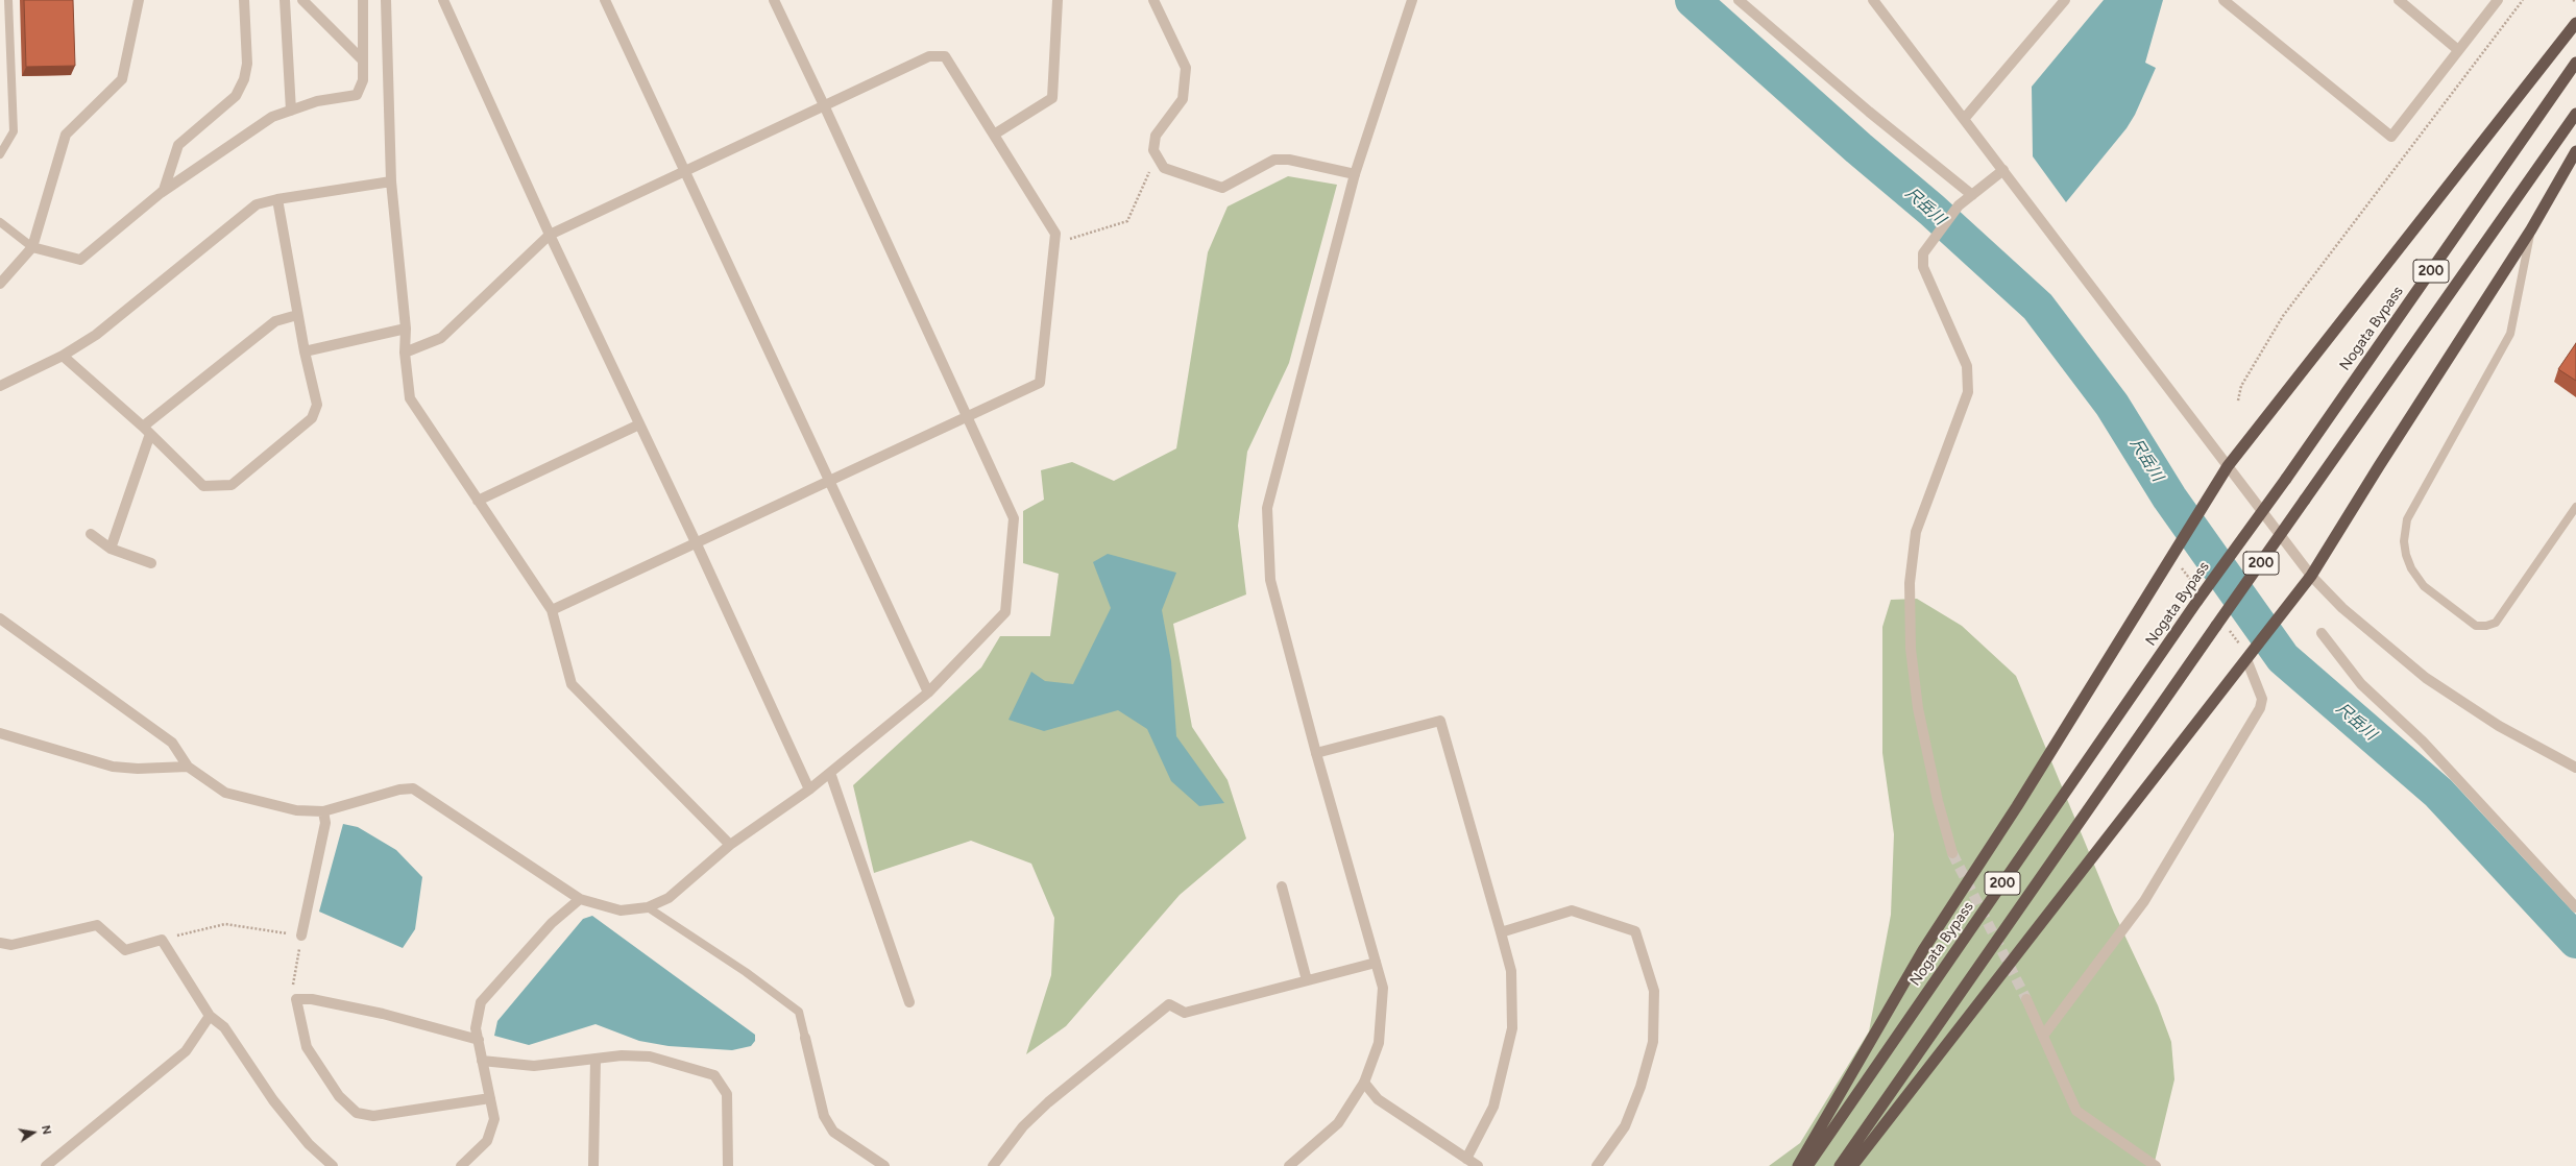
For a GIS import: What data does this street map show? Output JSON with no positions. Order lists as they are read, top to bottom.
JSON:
{
  "streets": {
    "highway": ["200", "Nogata Bypass"]
  },
  "water": ["尺岳川"],
  "north": "right"
}
